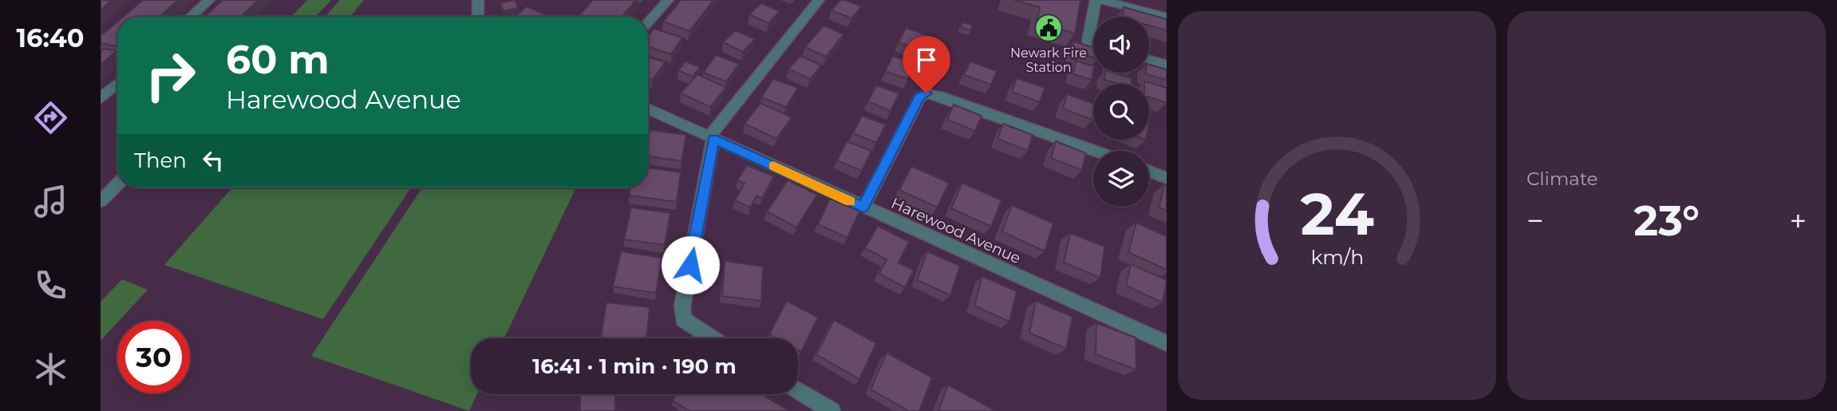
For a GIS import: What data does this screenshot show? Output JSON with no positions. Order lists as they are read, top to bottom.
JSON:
{
  "streets": {
    "street": ["Harewood Avenue"]
  },
  "places": {
    "public building": ["Newark Fire Station"]
  },
  "page": {
    "tabs": "16:40",
    "tile": "Climate",
    "turn": ["60 m", "Harewood Avenue"],
    "then": "Then",
    "heat": ["−", "23°", "+"],
    "limit": "30",
    "trip": "16:41 · 1 min · 190 m",
    "gauge": ["24", "km/h"]
  }
}
